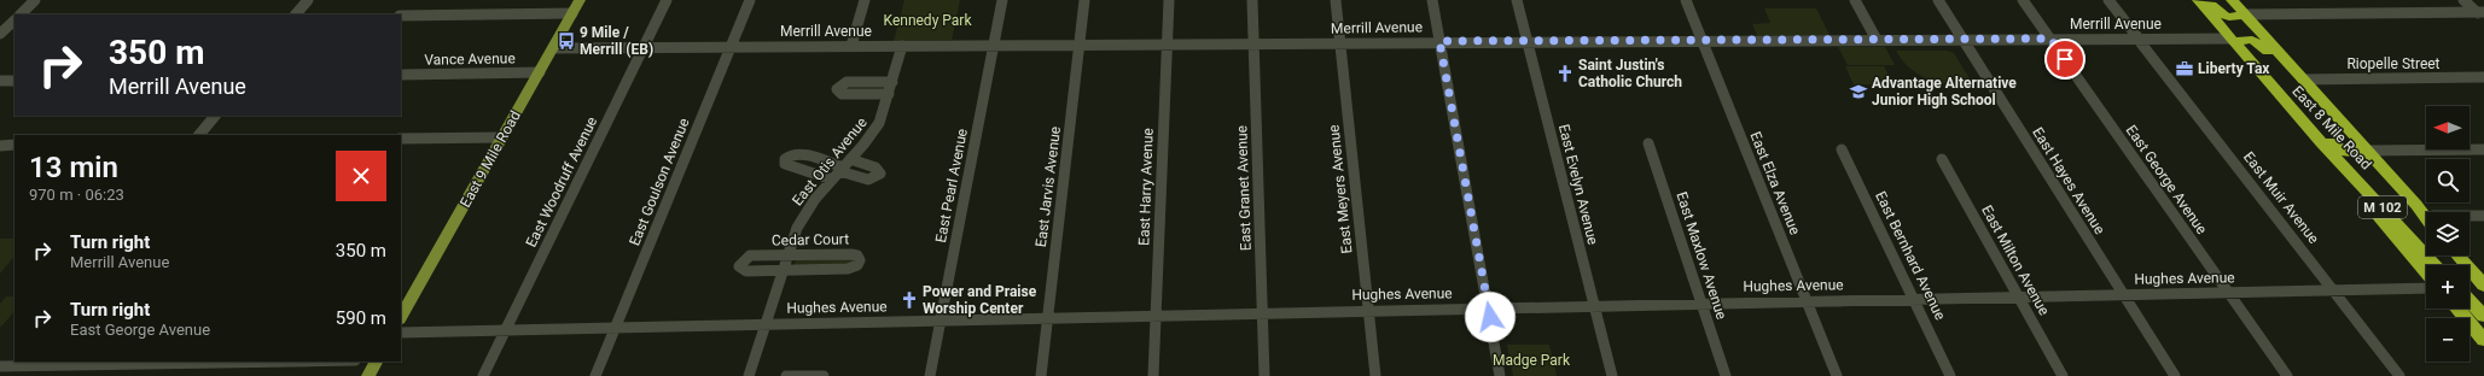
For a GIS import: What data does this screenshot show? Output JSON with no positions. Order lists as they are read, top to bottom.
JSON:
{
  "streets": {
    "highway": ["East 8 Mile Road", "M 102"],
    "main road": ["East 9 Mile Road"],
    "street": [
      "Merrill Avenue",
      "Vance Avenue",
      "Riopelle Street",
      "East Otis Avenue",
      "East George Avenue",
      "East Hayes Avenue",
      "East Woodruff Avenue",
      "East Goulson Avenue",
      "East Elza Avenue",
      "East Evelyn Avenue",
      "East Pearl Avenue",
      "East Jarvis Avenue",
      "East Harry Avenue",
      "East Granet Avenue",
      "East Meyers Avenue",
      "East Muir Avenue",
      "Cedar Court",
      "East Maxlow Avenue",
      "East Bernhard Avenue",
      "East Milton Avenue",
      "Hughes Avenue"
    ]
  },
  "crossings": [
    ["Merrill Avenue", "East 8 Mile Road"],
    ["Merrill Avenue", "East 9 Mile Road"],
    ["Merrill Avenue", "East Otis Avenue"],
    ["Merrill Avenue", "East George Avenue"],
    ["Merrill Avenue", "East Hayes Avenue"],
    ["Merrill Avenue", "East Woodruff Avenue"],
    ["Merrill Avenue", "East Goulson Avenue"],
    ["Merrill Avenue", "East Elza Avenue"],
    ["Merrill Avenue", "East Evelyn Avenue"],
    ["Merrill Avenue", "East Pearl Avenue"],
    ["Merrill Avenue", "East Jarvis Avenue"],
    ["Merrill Avenue", "East Harry Avenue"],
    ["Merrill Avenue", "East Granet Avenue"],
    ["Merrill Avenue", "East Meyers Avenue"],
    ["Merrill Avenue", "East Muir Avenue"],
    ["Vance Avenue", "East 9 Mile Road"],
    ["Riopelle Street", "East 8 Mile Road"],
    ["East Otis Avenue", "Cedar Court"],
    ["East Otis Avenue", "Hughes Avenue"],
    ["East George Avenue", "Hughes Avenue"],
    ["East Hayes Avenue", "Hughes Avenue"],
    ["East Woodruff Avenue", "Hughes Avenue"],
    ["East Goulson Avenue", "Hughes Avenue"],
    ["East Elza Avenue", "Hughes Avenue"],
    ["East Evelyn Avenue", "Hughes Avenue"],
    ["East Pearl Avenue", "Hughes Avenue"],
    ["East Jarvis Avenue", "Hughes Avenue"],
    ["East Harry Avenue", "Hughes Avenue"],
    ["East Granet Avenue", "Hughes Avenue"],
    ["East Meyers Avenue", "Hughes Avenue"],
    ["East Muir Avenue", "Hughes Avenue"],
    ["East Maxlow Avenue", "Hughes Avenue"],
    ["East Bernhard Avenue", "Hughes Avenue"],
    ["East Milton Avenue", "Hughes Avenue"]
  ],
  "parks": ["Kennedy Park", "Madge Park"],
  "places": {
    "bus stop": ["9 Mile / Merrill (EB)"],
    "office": ["Liberty Tax"],
    "church": ["Saint Justin's Catholic Church", "Power and Praise Worship Center"],
    "school or university": ["Advantage Alternative Junior High School"]
  },
  "north": "left",
  "page": {
    "turn": ["350 m", "Merrill Avenue"],
    "map_buttons": ["+", "−"],
    "heading": ["13 min", "970 m · 06:23"],
    "list": [
      {
        "name": "Turn right",
        "note": "Merrill Avenue",
        "value": "350 m"
      },
      {
        "name": "Turn right",
        "note": "East George Avenue",
        "value": "590 m"
      }
    ]
  }
}
